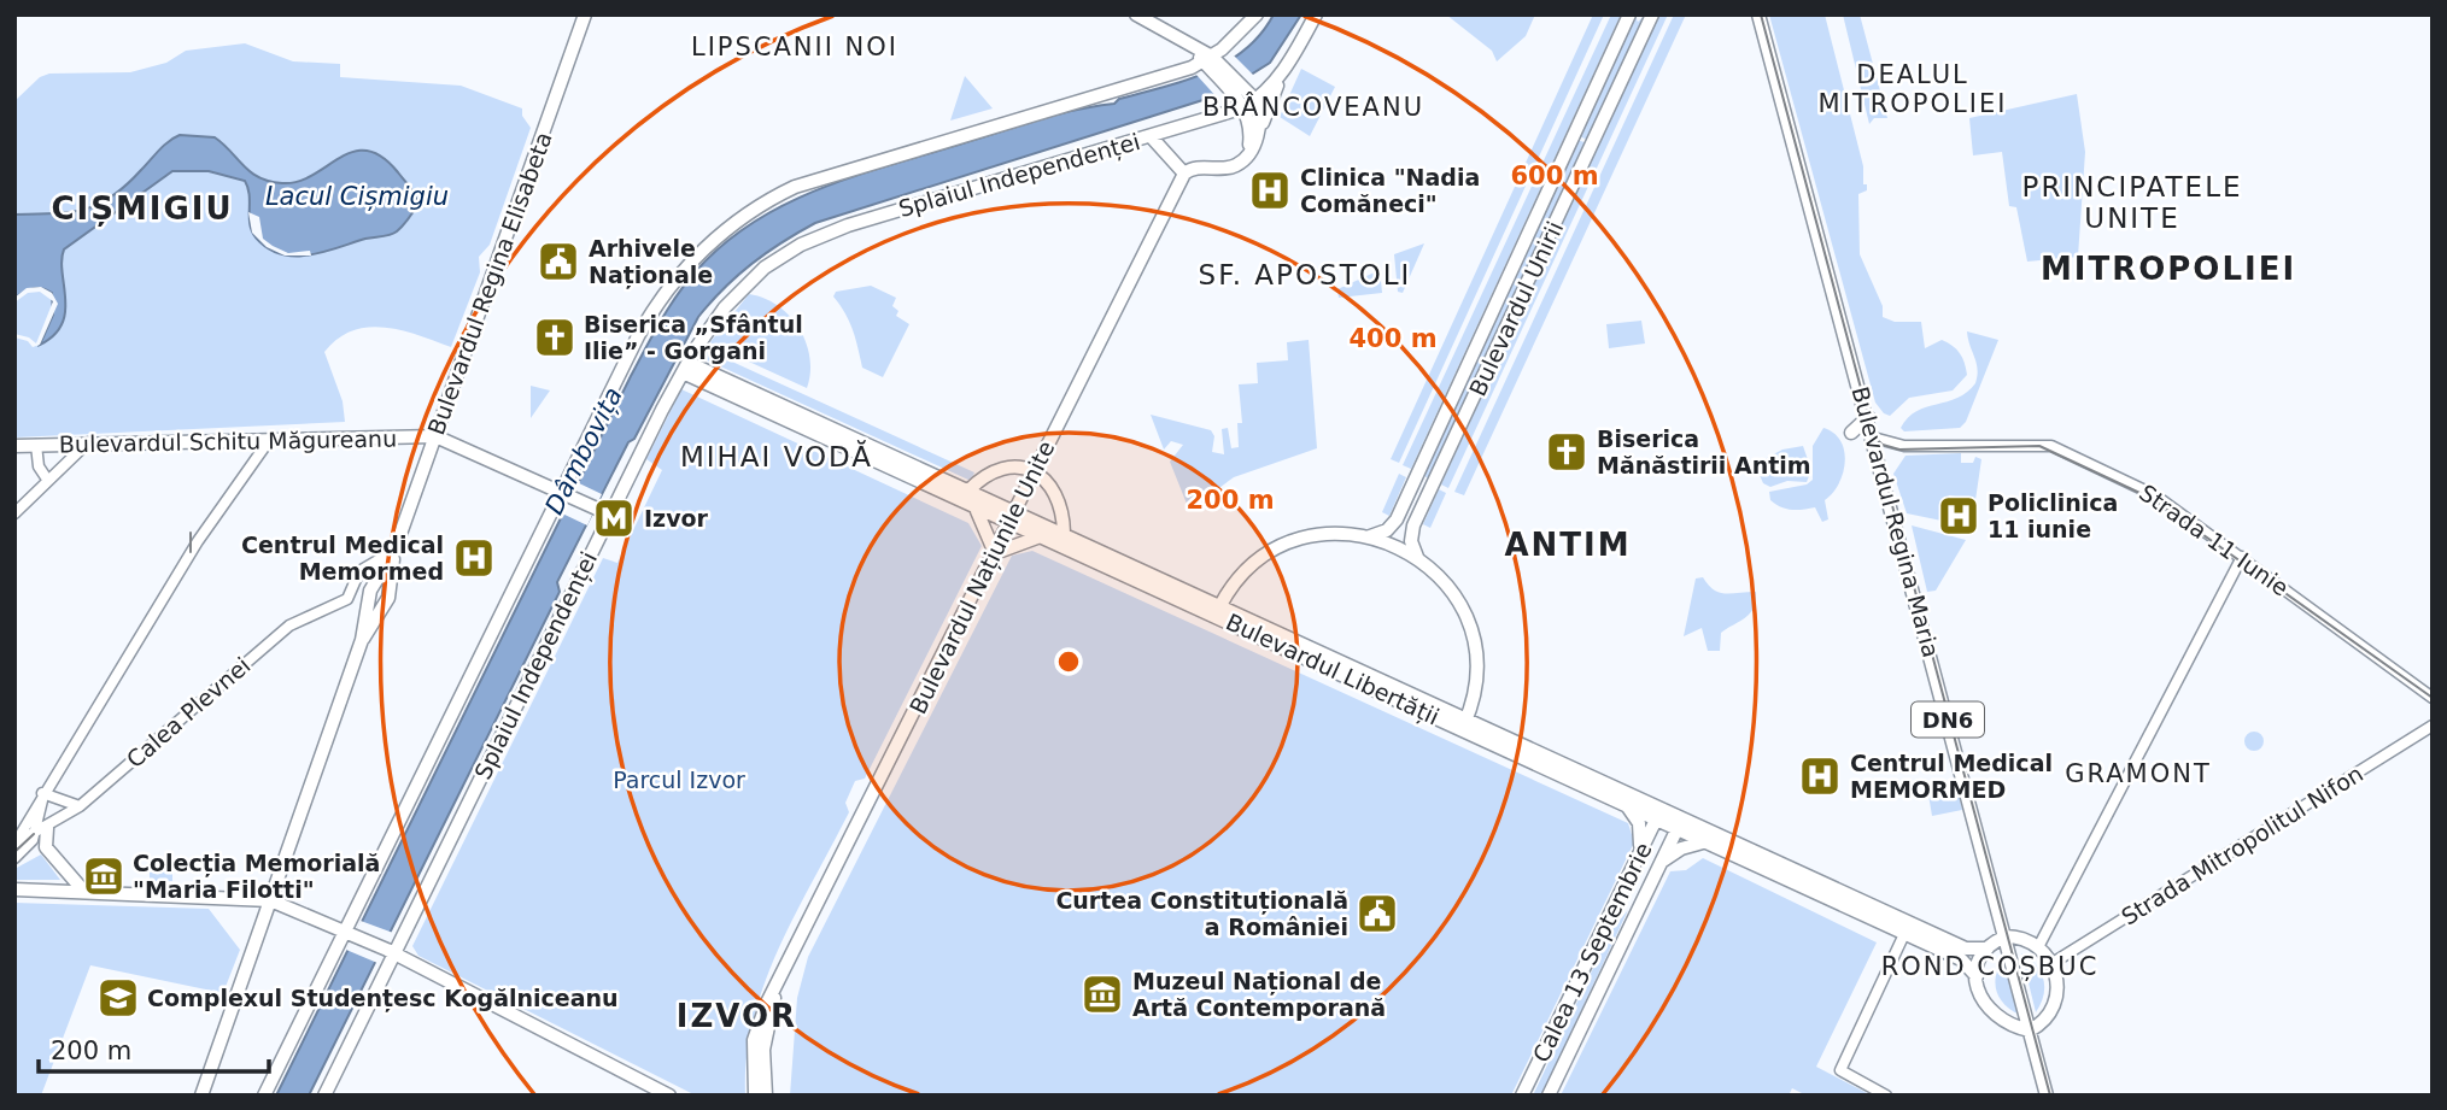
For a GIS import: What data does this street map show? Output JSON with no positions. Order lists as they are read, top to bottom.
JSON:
{
  "streets": {
    "main road": [
      "Splaiul Independenței",
      "Bulevardul Regina Elisabeta",
      "Bulevardul Unirii",
      "Bulevardul Schitu Măgureanu",
      "Bulevardul Regina Maria",
      "Bulevardul Națiunile Unite",
      "Bulevardul Libertății",
      "DN6",
      "Calea 13 Septembrie"
    ],
    "street": ["Strada 11 Iunie", "Calea Plevnei", "Strada Mitropolitul Nifon"]
  },
  "crossings": [
    ["Splaiul Independenței", "Bulevardul Schitu Măgureanu"],
    ["Splaiul Independenței", "Bulevardul Libertății"],
    ["Bulevardul Regina Elisabeta", "Bulevardul Schitu Măgureanu"],
    ["Bulevardul Regina Elisabeta", "Calea Plevnei"],
    ["Bulevardul Schitu Măgureanu", "Calea Plevnei"],
    ["Bulevardul Regina Maria", "Strada 11 Iunie"],
    ["Bulevardul Regina Maria", "DN6"],
    ["Bulevardul Națiunile Unite", "Bulevardul Libertății"],
    ["Bulevardul Libertății", "Calea 13 Septembrie"]
  ],
  "districts": [
    "LIPSCANII NOI",
    "DEALUL MITROPOLIEI",
    "BRÂNCOVEANU",
    "PRINCIPATELE UNITE",
    "CIȘMIGIU",
    "MITROPOLIEI",
    "SF. APOSTOLI",
    "MIHAI VODĂ",
    "ANTIM",
    "GRAMONT",
    "ROND COȘBUC",
    "IZVOR"
  ],
  "water": ["Lacul Cișmigiu", "Dâmbovița"],
  "parks": ["Parcul Izvor"],
  "places": {
    "hospital": [
      "Clinica \"Nadia Comăneci\"",
      "Policlinica 11 iunie",
      "Centrul Medical Memormed",
      "Centrul Medical MEMORMED"
    ],
    "public building": ["Arhivele Naționale", "Curtea Constituțională a României"],
    "church": ["Biserica „Sfântul Ilie” - Gorgani", "Biserica Mănăstirii Antim"],
    "metro station": ["Izvor"],
    "museum": ["Colecția Memorială \"Maria Filotti\"", "Muzeul Național de Artă Contemporană"],
    "school or university": ["Complexul Studențesc Kogălniceanu"]
  },
  "scale_bar": "200 m",
  "rings": ["600 m", "400 m", "200 m"]
}
